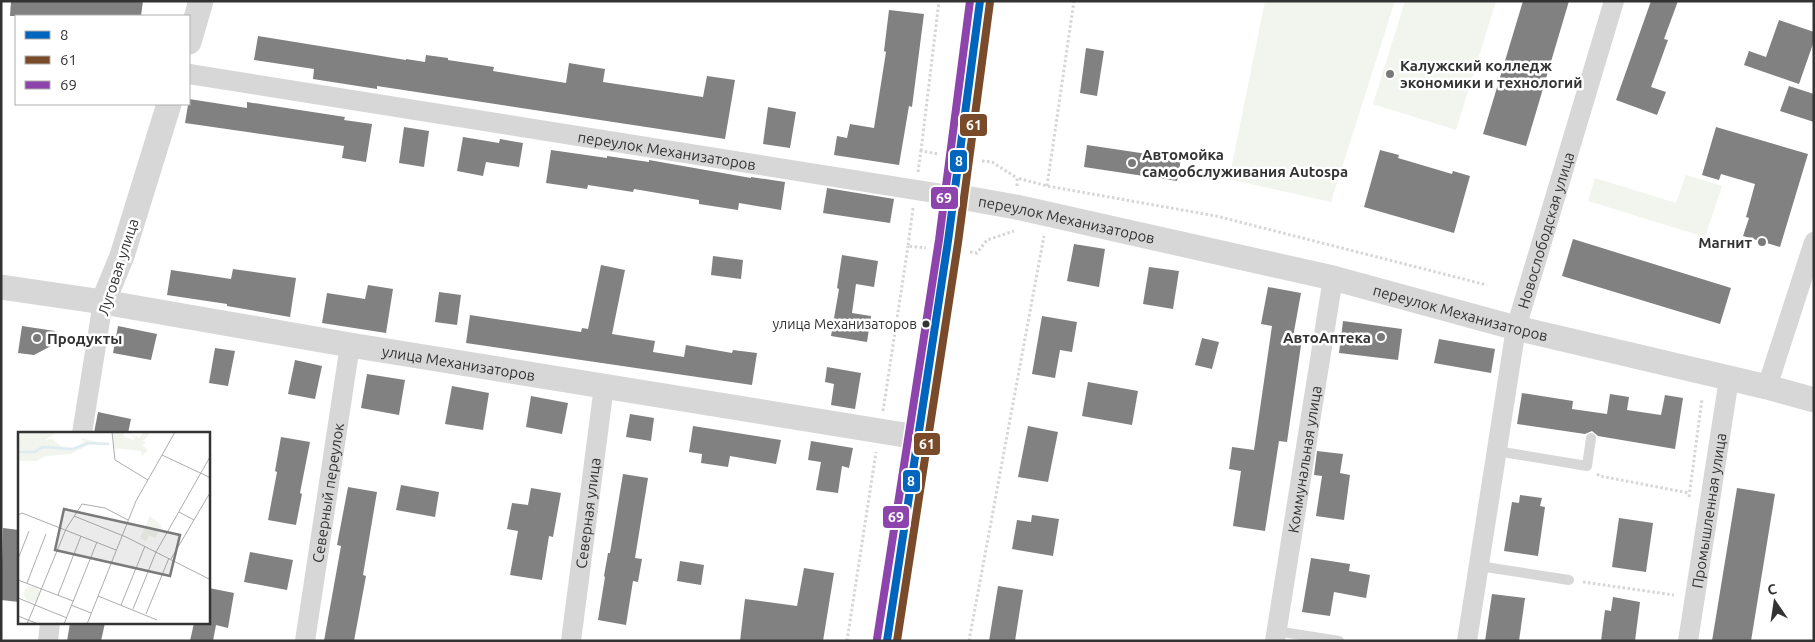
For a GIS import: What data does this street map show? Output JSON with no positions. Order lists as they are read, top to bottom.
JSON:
{
  "streets": {
    "street": [
      "переулок Механизаторов",
      "Новослободская улица",
      "Луговая улица",
      "улица Механизаторов",
      "Коммунальная улица",
      "Северный переулок",
      "Промышленная улица",
      "Северная улица"
    ]
  },
  "crossings": [
    ["переулок Механизаторов", "Новослободская улица"],
    ["переулок Механизаторов", "Коммунальная улица"],
    ["переулок Механизаторов", "Промышленная улица"],
    ["Луговая улица", "улица Механизаторов"],
    ["улица Механизаторов", "Северный переулок"],
    ["улица Механизаторов", "Северная улица"]
  ],
  "places": [
    "Калужский колледж экономики и технологий",
    "Автомойка самообслуживания Autospa",
    "Магнит",
    "улица Механизаторов",
    "АвтоАптека",
    "Продукты"
  ],
  "lines": ["transit line 8", "transit line 69", "transit line 61"],
  "legend": ["8", "61", "69"],
  "north": "top"
}
